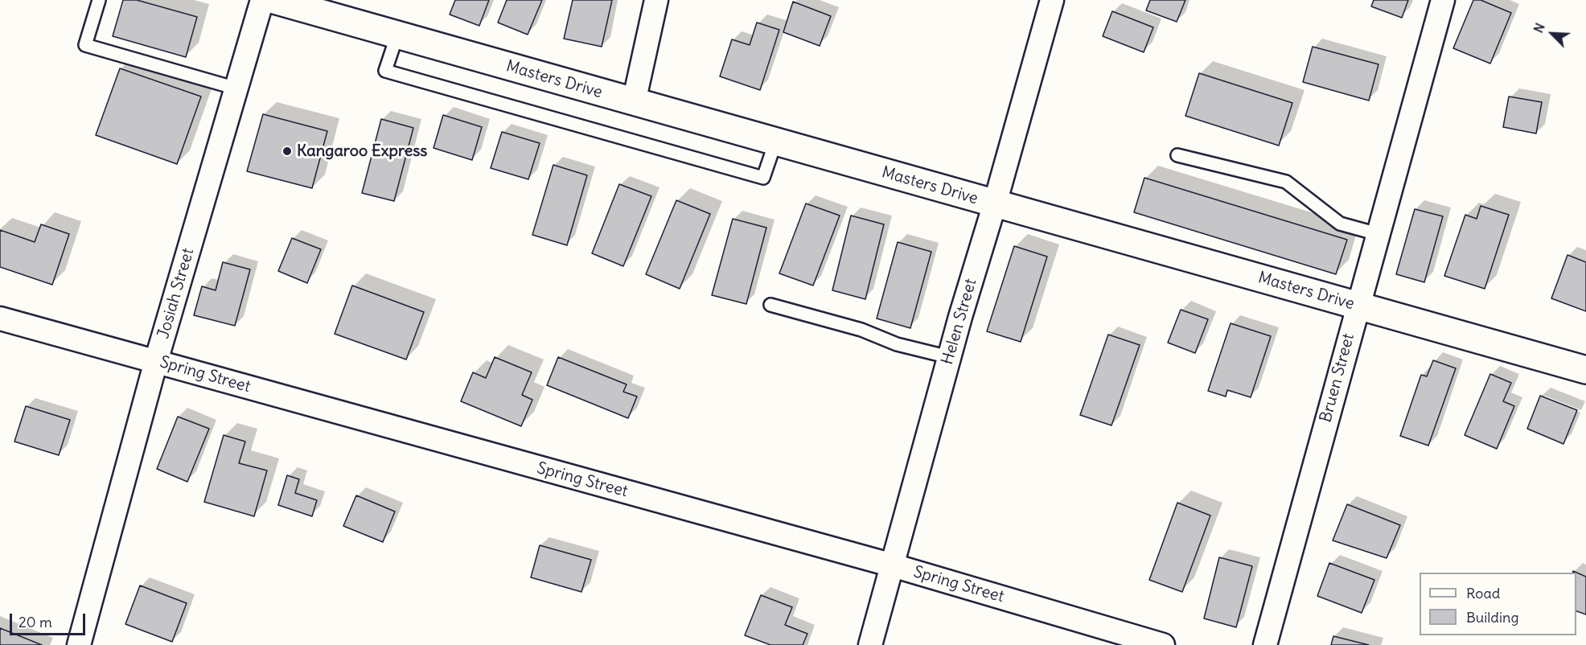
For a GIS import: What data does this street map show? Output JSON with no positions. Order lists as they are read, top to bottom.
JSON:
{
  "streets": {
    "street": [
      "Masters Drive",
      "Josiah Street",
      "Helen Street",
      "Spring Street",
      "Bruen Street"
    ]
  },
  "crossings": [
    ["Masters Drive", "Helen Street"],
    ["Masters Drive", "Bruen Street"],
    ["Josiah Street", "Spring Street"],
    ["Helen Street", "Spring Street"]
  ],
  "places": ["Kangaroo Express"],
  "legend": ["Road", "Building"],
  "scale_bar": "20 m",
  "north": "top left"
}
